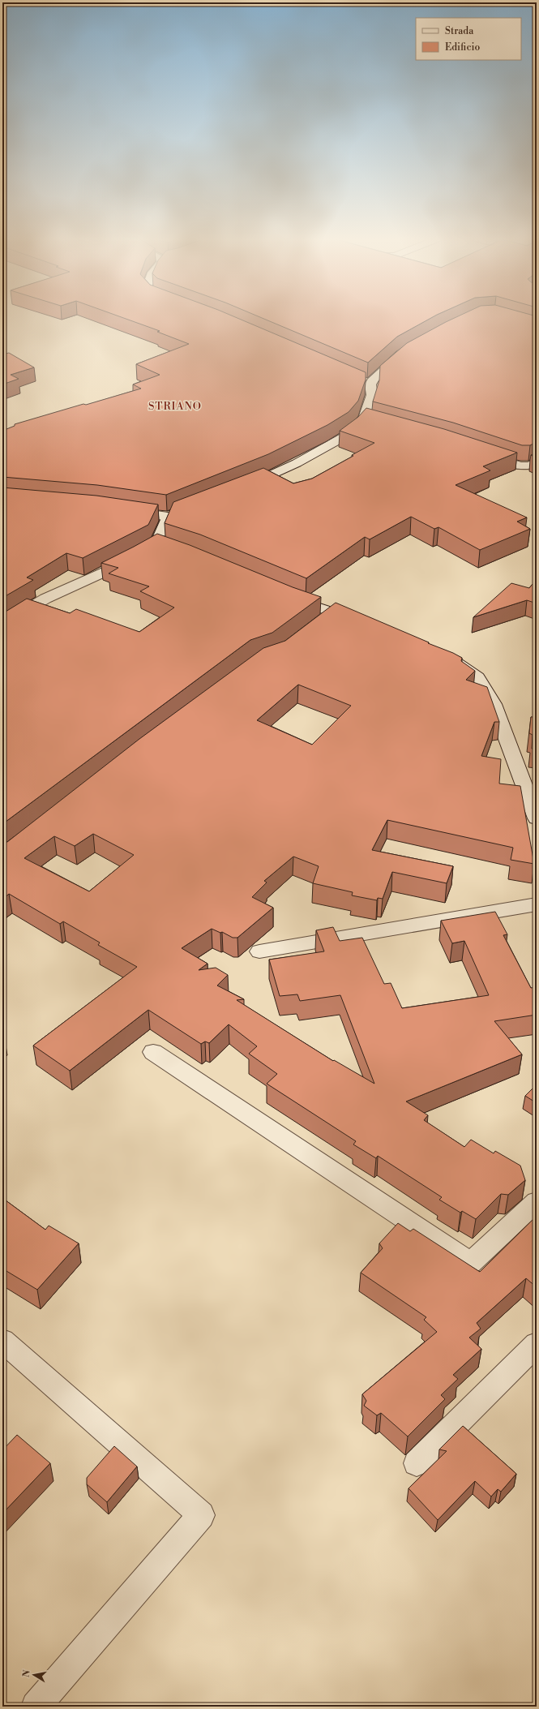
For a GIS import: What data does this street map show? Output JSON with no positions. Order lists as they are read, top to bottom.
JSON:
{
  "districts": ["STRIANO"],
  "legend": ["Strada", "Edificio"],
  "north": "left"
}
